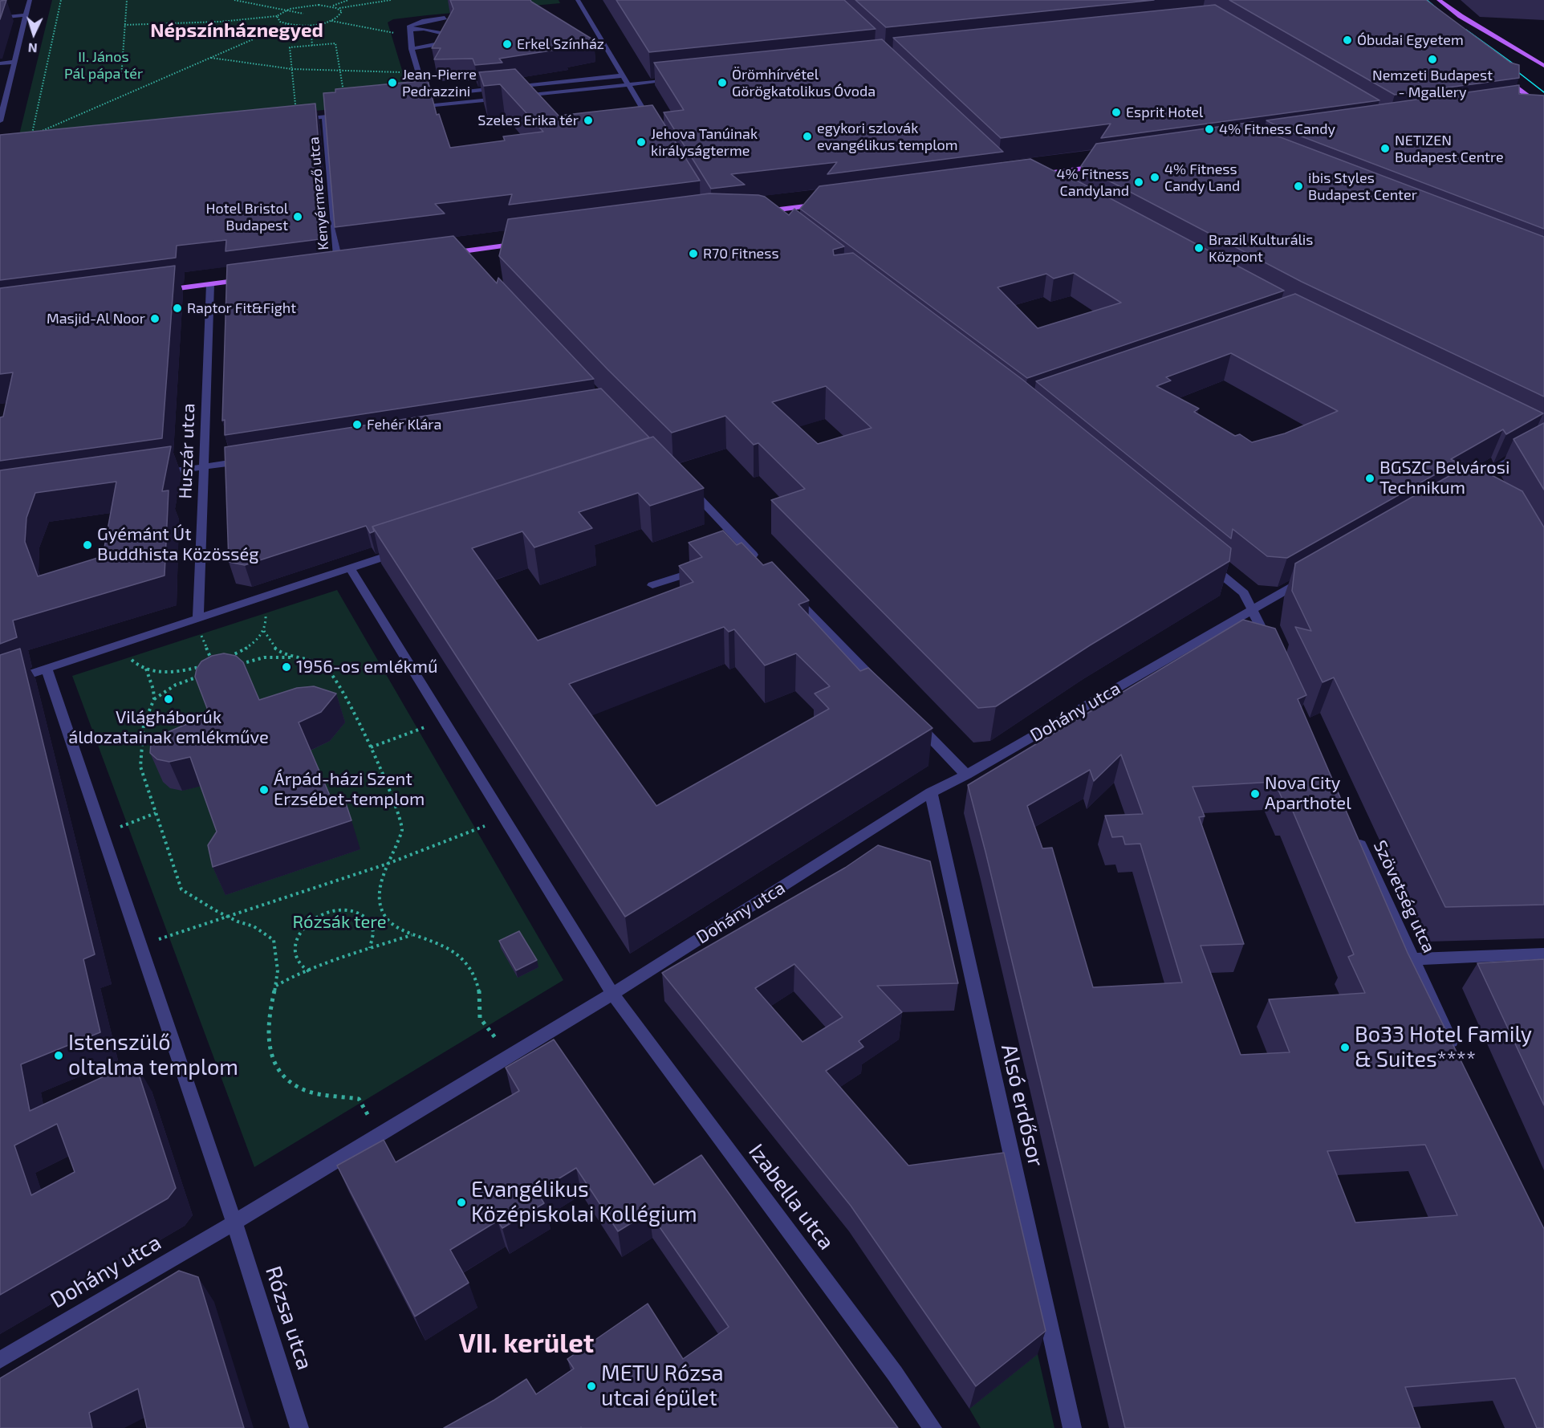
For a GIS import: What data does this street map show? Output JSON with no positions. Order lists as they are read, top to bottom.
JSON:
{
  "streets": {
    "street": [
      "Kenyérmező utca",
      "Huszár utca",
      "Dohány utca",
      "Szövetség utca",
      "Alsó erdősor",
      "Izabella utca",
      "Rózsa utca"
    ]
  },
  "crossings": [
    ["Dohány utca", "Alsó erdősor"],
    ["Dohány utca", "Izabella utca"],
    ["Dohány utca", "Rózsa utca"]
  ],
  "districts": ["Népszínháznegyed", "VII. kerület"],
  "parks": ["II. János Pál pápa tér", "Rózsák tere"],
  "places": [
    "Óbudai Egyetem",
    "Erkel Színház",
    "Nemzeti Budapest - Mgallery",
    "Jean-Pierre Pedrazzini",
    "Örömhírvétel Görögkatolikus Óvoda",
    "Esprit Hotel",
    "Szeles Erika tér",
    "4% Fitness Candy",
    "egykori szlovák evangélikus templom",
    "Jehova Tanúinak királyságterme",
    "NETIZEN Budapest Centre",
    "4% Fitness Candy Land",
    "4% Fitness Candyland",
    "ibis Styles Budapest Center",
    "Hotel Bristol Budapest",
    "Brazil Kulturális Központ",
    "R70 Fitness",
    "Raptor Fit&Fight",
    "Masjid-Al Noor",
    "Fehér Klára",
    "BGSZC Belvárosi Technikum",
    "Gyémánt Út Buddhista Közösség",
    "1956-os emlékmű",
    "Világháborúk áldozatainak emlékműve",
    "Árpád-házi Szent Erzsébet-templom",
    "Nova City Aparthotel",
    "Bo33 Hotel Family & Suites****",
    "Istenszülő oltalma templom",
    "Evangélikus Középiskolai Kollégium",
    "METU Rózsa utcai épület"
  ],
  "north": "bottom"
}
